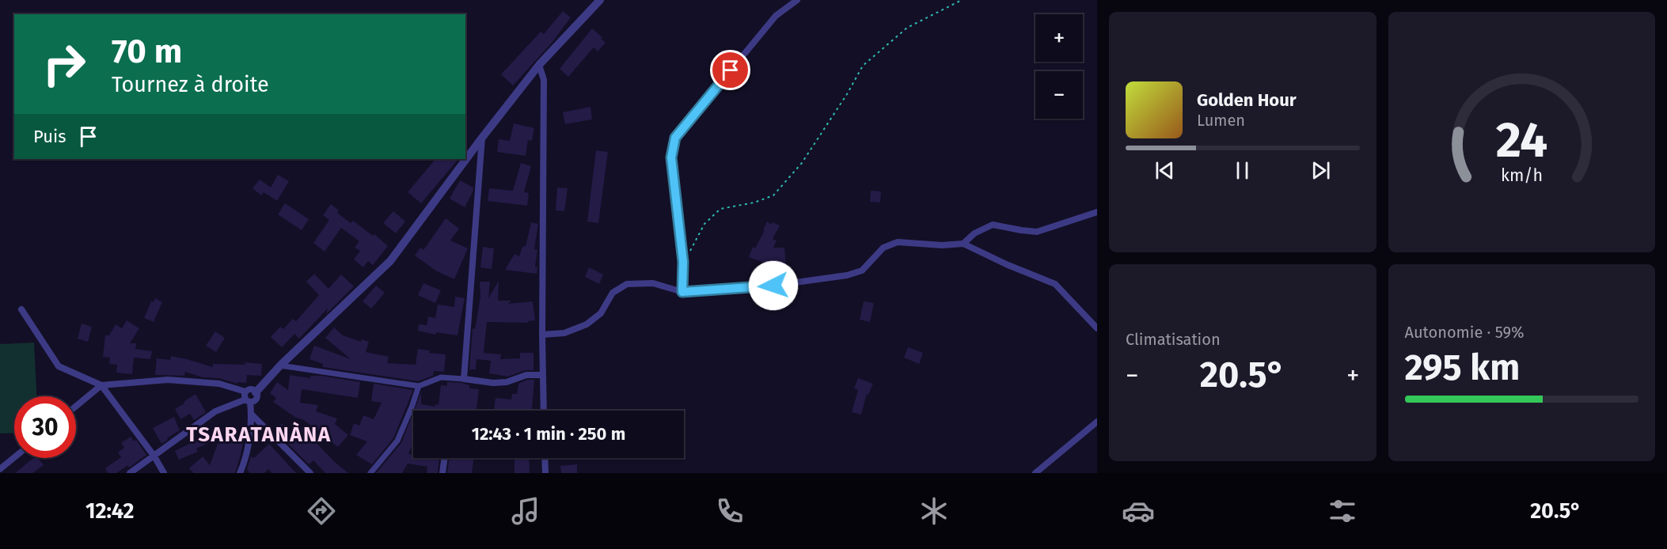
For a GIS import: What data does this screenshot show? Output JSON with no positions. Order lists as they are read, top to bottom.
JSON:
{
  "districts": ["TSARATANÀNA"],
  "page": {
    "map_buttons": ["+", "−"],
    "turn": ["70 m", "Tournez à droite"],
    "song": ["Golden Hour", "Lumen"],
    "then": "Puis",
    "tile": [
      "Climatisation",
      ["Autonomie · 59%", "295 km"]
    ],
    "heat": ["−", "20.5°", "+"],
    "limit": "30",
    "trip": "12:43 · 1 min · 250 m",
    "tabs": ["12:42", "20.5°"],
    "gauge": ["24", "km/h"]
  }
}
